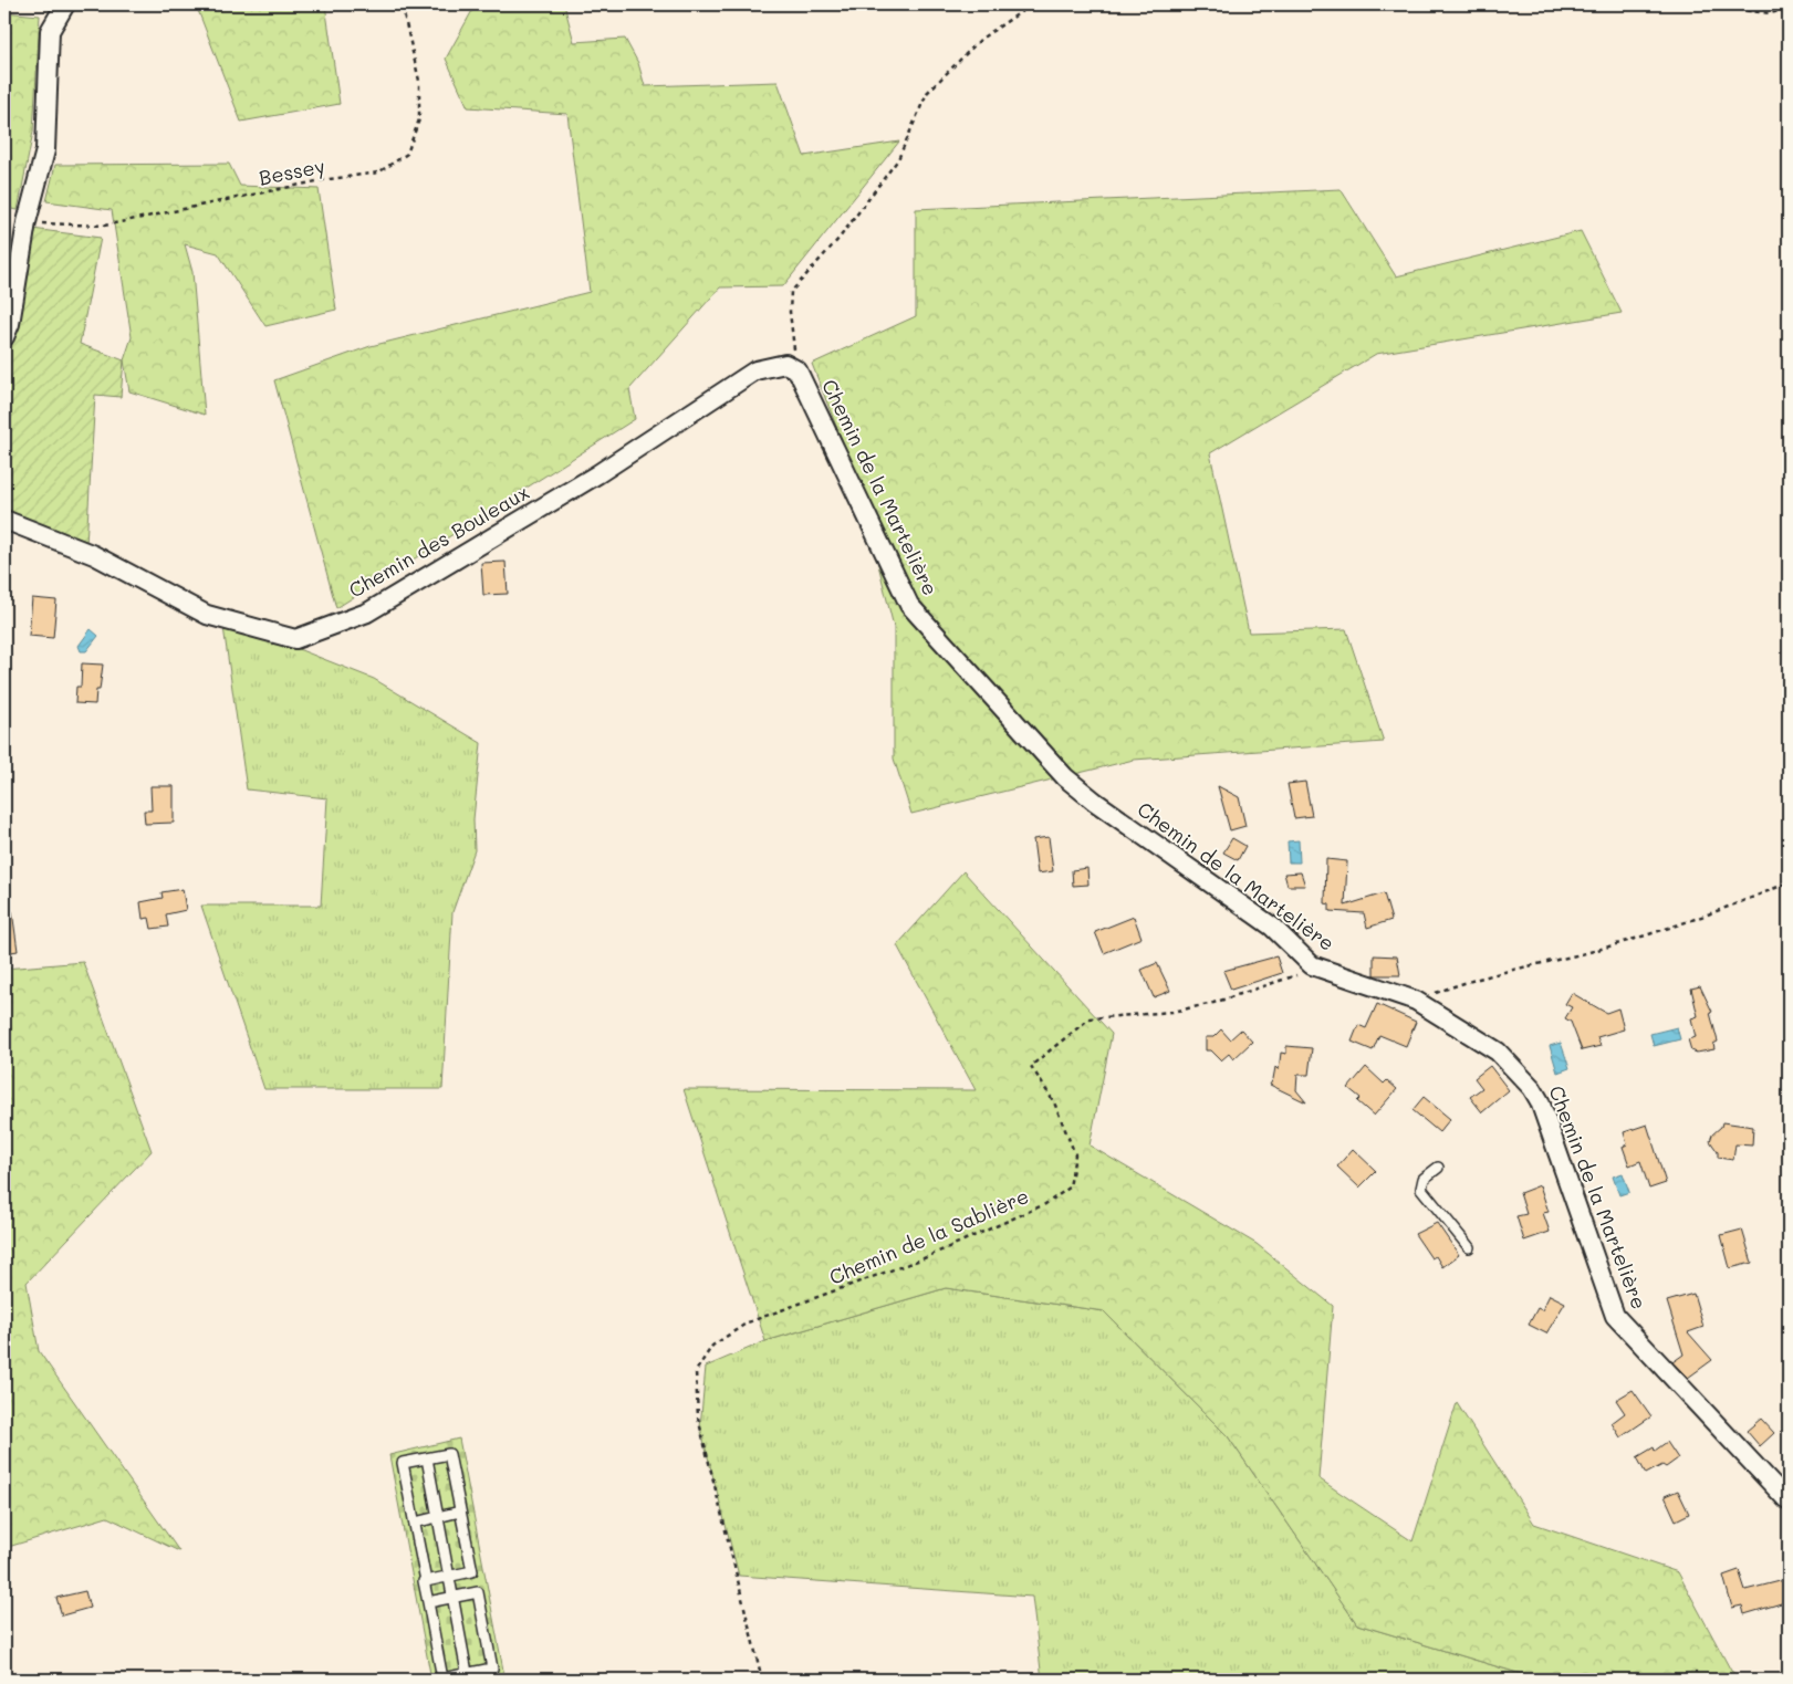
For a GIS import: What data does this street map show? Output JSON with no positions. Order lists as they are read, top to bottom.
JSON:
{
  "streets": {
    "street": ["Chemin de la Martelière", "Chemin des Bouleaux"],
    "path": ["Bessey", "Chemin de la Sablière"]
  },
  "crossings": [
    ["Chemin de la Martelière", "Chemin des Bouleaux"],
    ["Chemin de la Martelière", "Chemin de la Sablière"]
  ]
}
